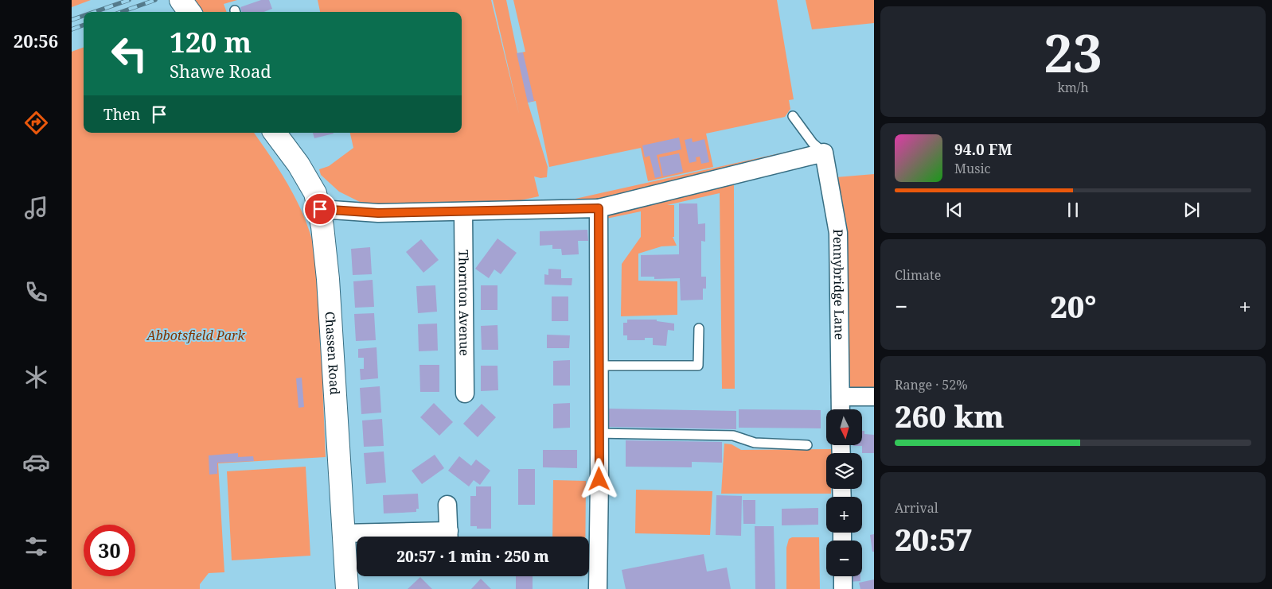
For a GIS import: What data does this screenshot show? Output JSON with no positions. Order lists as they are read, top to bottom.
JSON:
{
  "streets": {
    "street": ["Pennybridge Lane", "Thornton Avenue", "Chassen Road"]
  },
  "parks": ["Abbotsfield Park"],
  "north": "bottom",
  "page": {
    "tabs": "20:56",
    "tile": [
      ["23", "km/h"],
      "Climate",
      ["Range · 52%", "260 km"],
      ["Arrival", "20:57"]
    ],
    "turn": ["120 m", "Shawe Road"],
    "then": "Then",
    "song": ["94.0 FM", "Music"],
    "heat": ["−", "20°", "+"],
    "map_buttons": ["+", "−"],
    "limit": "30",
    "trip": "20:57 · 1 min · 250 m"
  }
}
